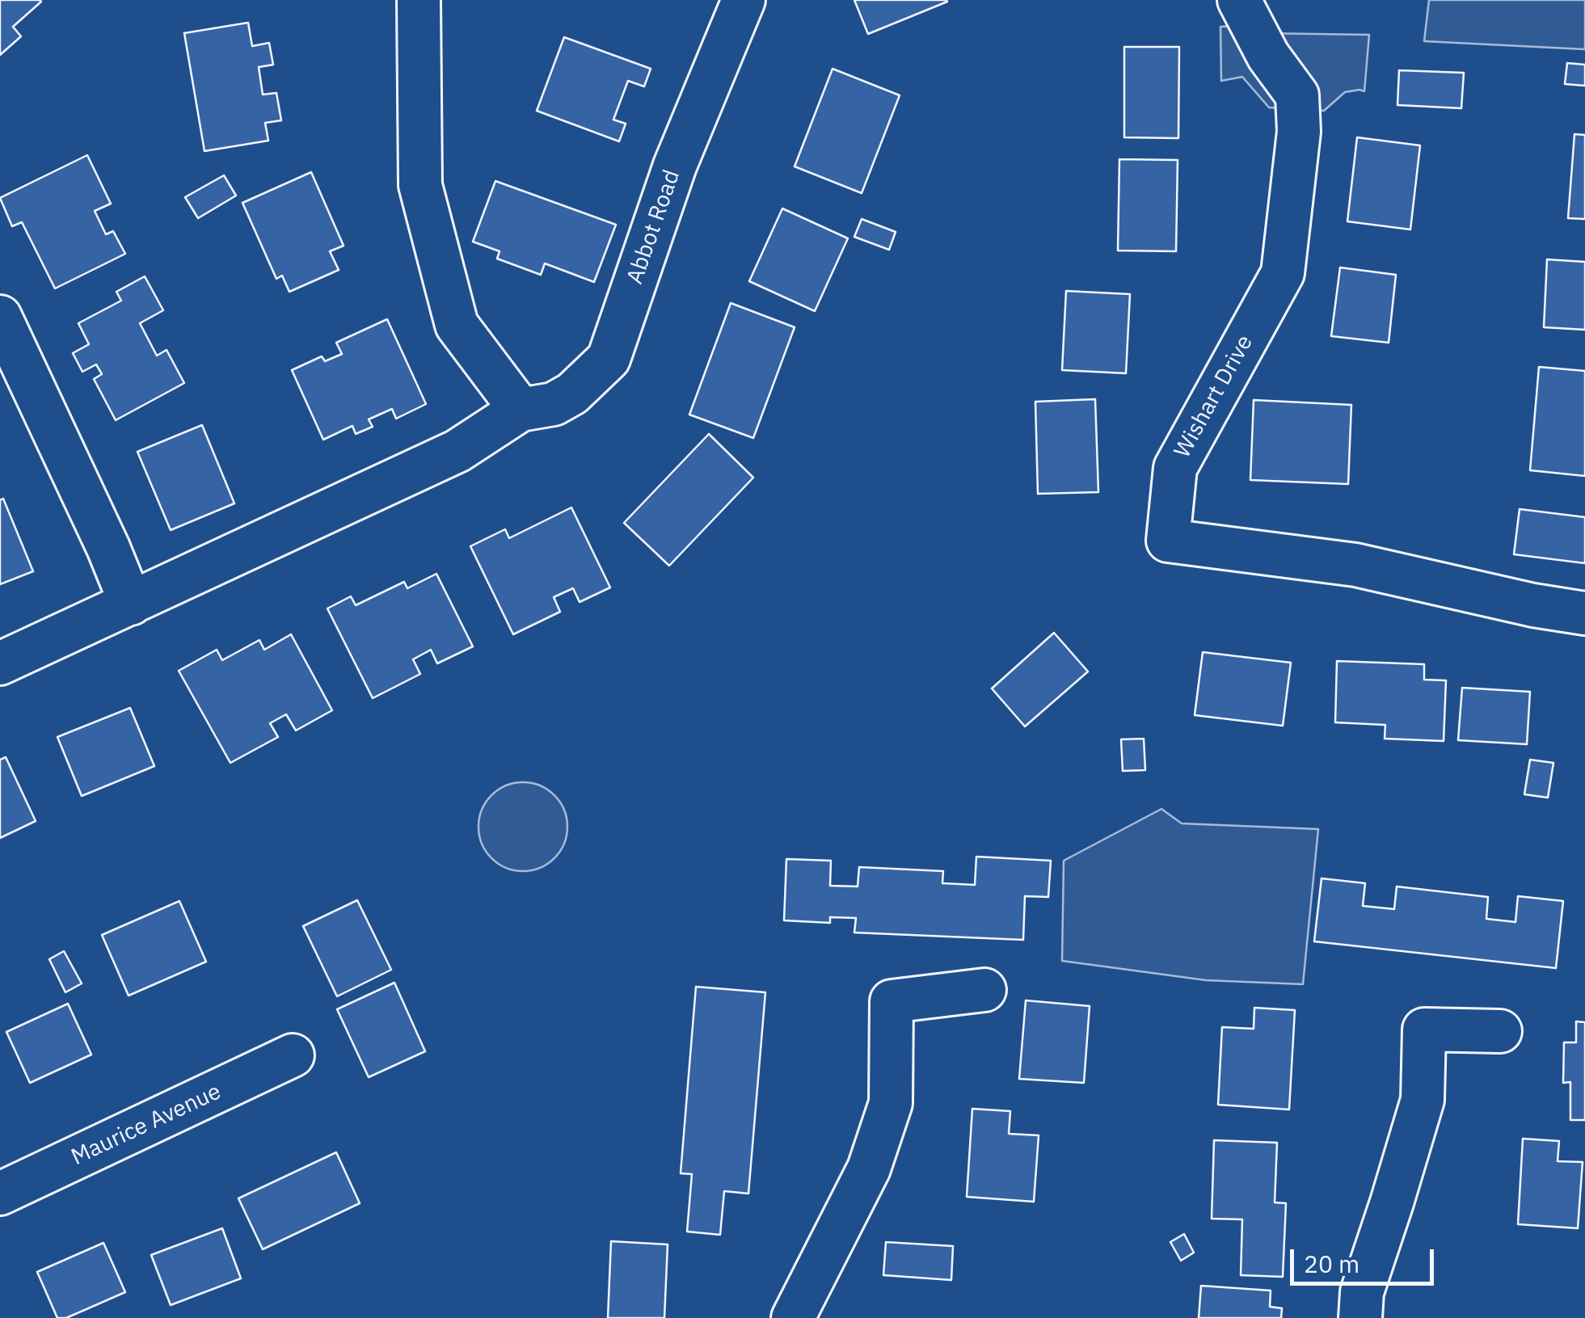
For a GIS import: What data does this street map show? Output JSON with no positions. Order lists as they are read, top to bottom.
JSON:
{
  "streets": {
    "street": ["Abbot Road", "Wishart Drive", "Maurice Avenue"]
  },
  "scale_bar": "20 m"
}
